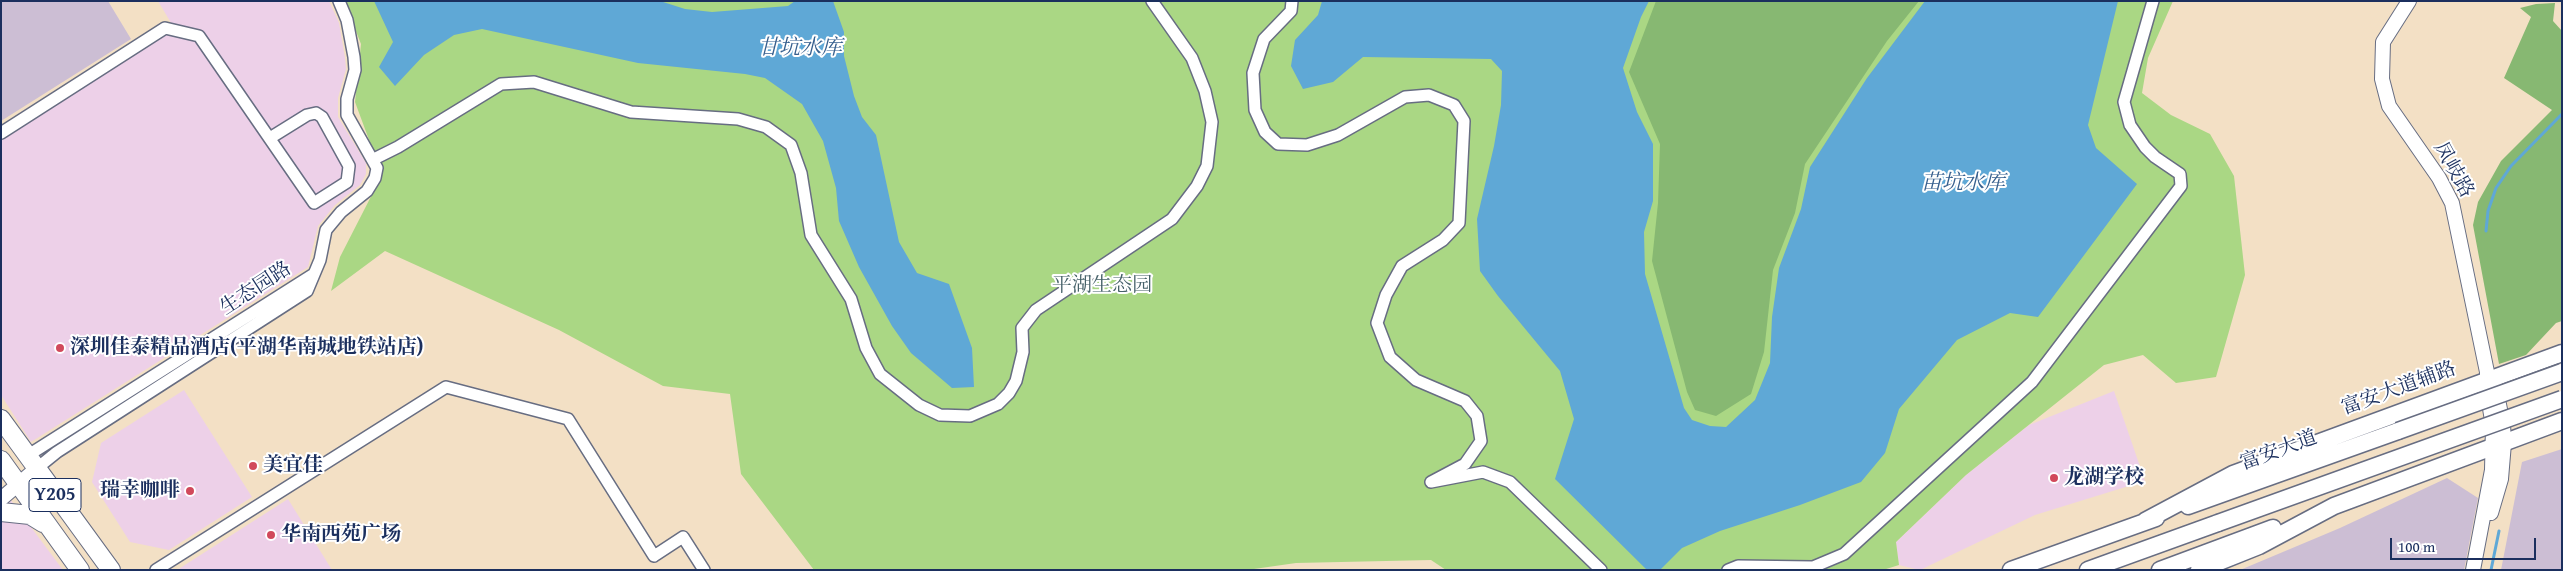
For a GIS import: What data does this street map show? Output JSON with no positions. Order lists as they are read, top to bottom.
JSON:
{
  "streets": {
    "main road": ["富安大道辅路", "富安大道", "Y205"],
    "street": ["凤岐路", "生态园路"]
  },
  "crossings": [
    ["凤岐路", "富安大道辅路"],
    ["生态园路", "Y205"],
    ["富安大道辅路", "富安大道"]
  ],
  "water": ["甘坑水库", "苗坑水库"],
  "parks": ["平湖生态园"],
  "places": [
    "深圳佳泰精品酒店(平湖华南城地铁站店)",
    "美宜佳",
    "龙湖学校",
    "瑞幸咖啡",
    "华南西苑广场"
  ],
  "scale_bar": "100 m"
}
